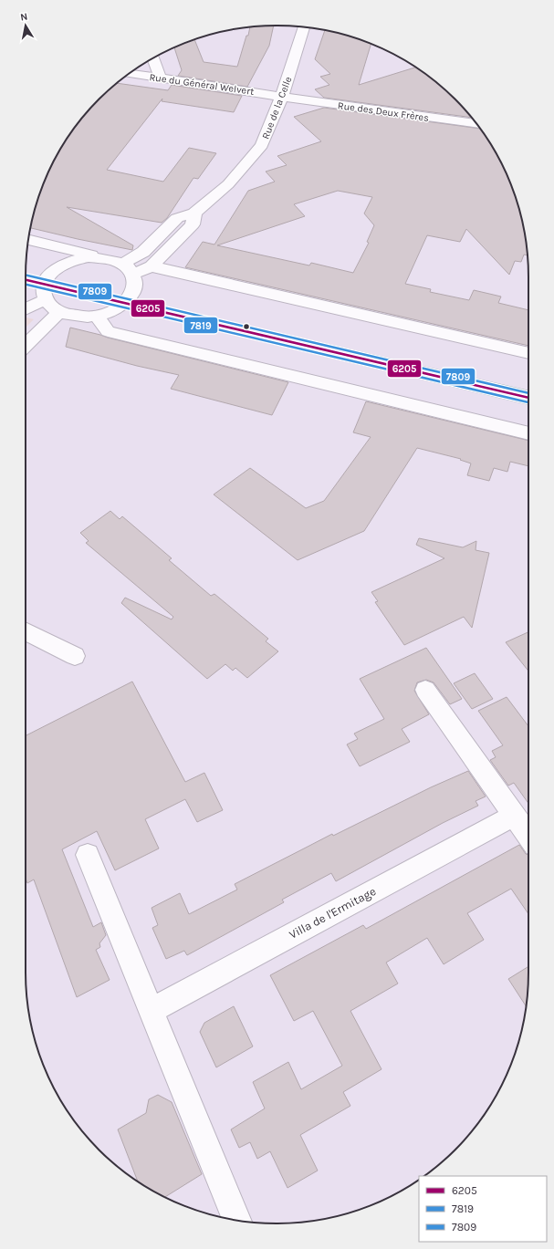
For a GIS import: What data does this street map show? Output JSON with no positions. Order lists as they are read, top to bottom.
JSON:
{
  "streets": {
    "street": [
      "Rue du Général Welvert",
      "Rue de la Celle",
      "Rue des Deux Frères",
      "Villa de l'Ermitage"
    ]
  },
  "crossings": [
    ["Rue du Général Welvert", "Rue de la Celle"],
    ["Rue du Général Welvert", "Rue des Deux Frères"],
    ["Rue de la Celle", "Rue des Deux Frères"]
  ],
  "lines": ["transit line 7809", "transit line 6205", "transit line 7819"],
  "legend": ["6205", "7819", "7809"],
  "north": "top"
}
